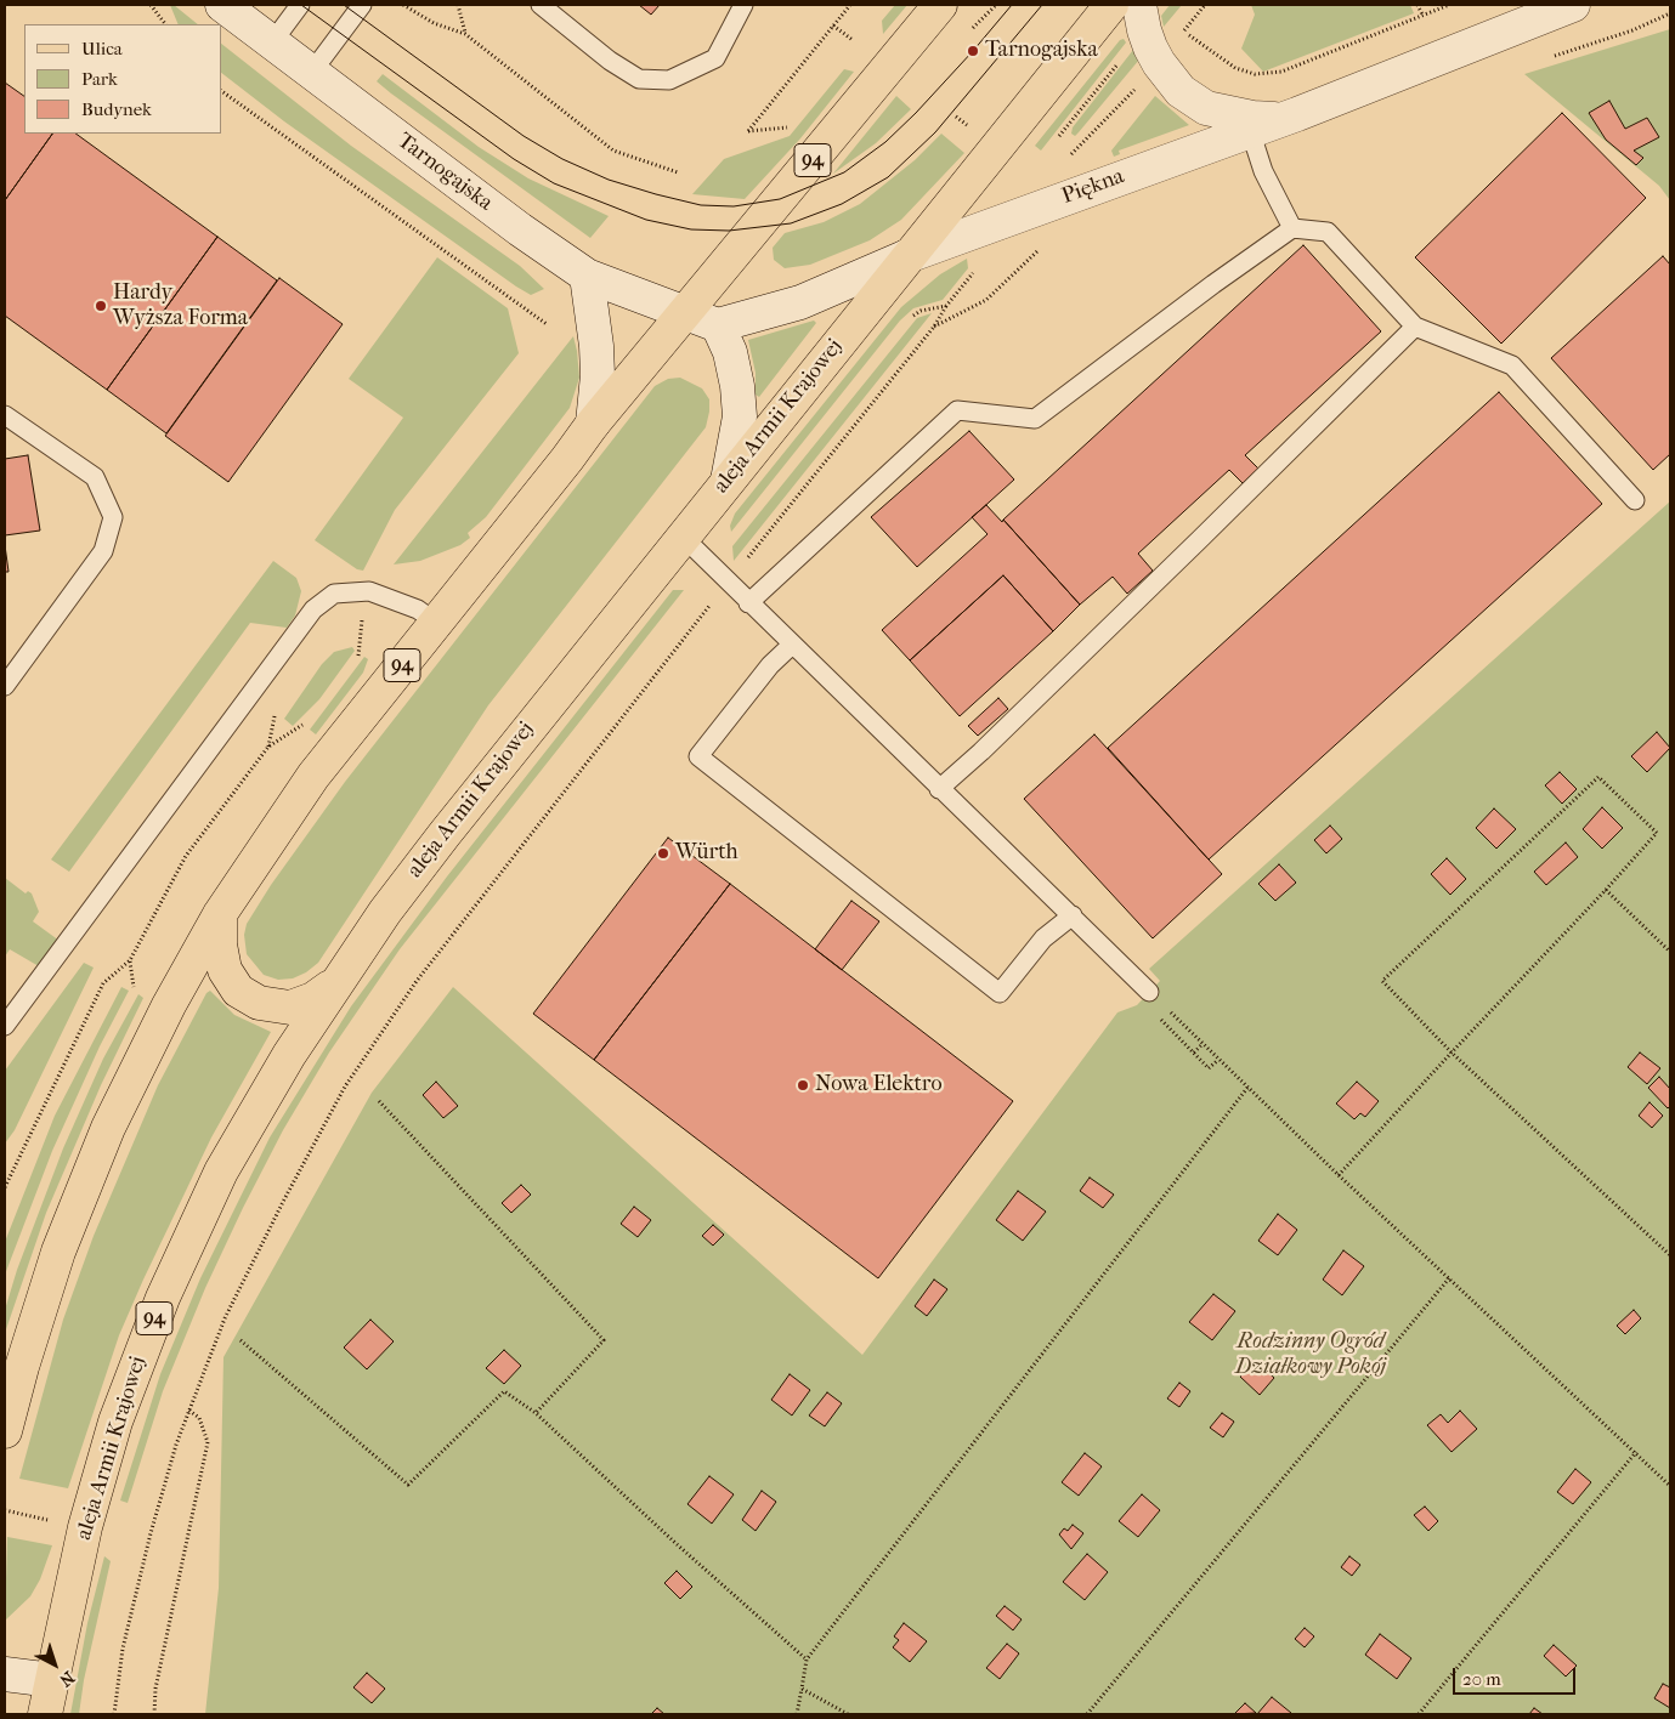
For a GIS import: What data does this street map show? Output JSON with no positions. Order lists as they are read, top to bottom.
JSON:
{
  "streets": {
    "main road": ["94", "aleja Armii Krajowej"],
    "street": ["Tarnogajska", "Piękna"]
  },
  "crossings": [
    ["94", "Tarnogajska"],
    ["Tarnogajska", "Piękna"],
    ["Piękna", "aleja Armii Krajowej"]
  ],
  "parks": ["Rodzinny Ogród Działkowy Pokój"],
  "places": [
    "Tarnogajska",
    "Hardy Wyższa Forma",
    "Würth",
    "Nowa Elektro"
  ],
  "legend": ["Ulica", "Park", "Budynek"],
  "scale_bar": "20 m",
  "north": "bottom right"
}
